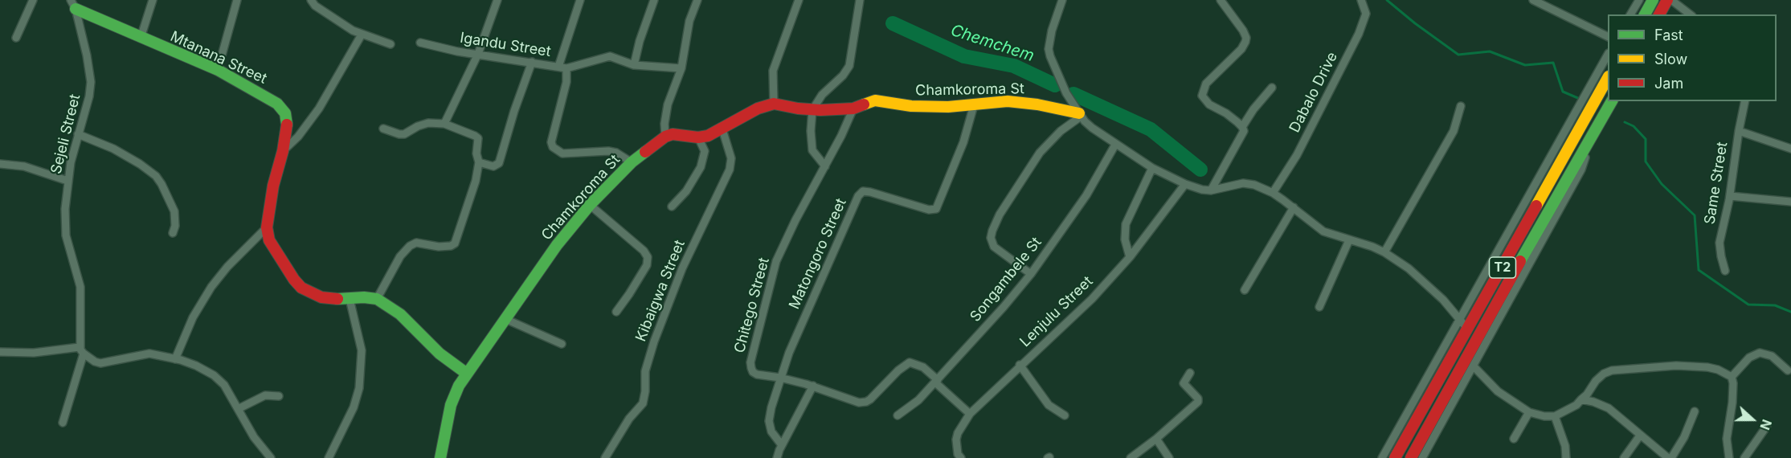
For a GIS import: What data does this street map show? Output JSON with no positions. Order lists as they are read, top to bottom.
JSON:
{
  "streets": {
    "main road": ["Mtanana Street", "Chamkoroma St", "T2"],
    "street": [
      "Igandu Street",
      "Dabalo Drive",
      "Sejeli Street",
      "Same Street",
      "Matongoro Street",
      "Songambele St",
      "Kibaigwa Street",
      "Chitego Street",
      "Lenjulu Street"
    ]
  },
  "crossings": [
    ["Igandu Street", "Chamkoroma St"],
    ["Mtanana Street", "Sejeli Street"],
    ["Chamkoroma St", "Matongoro Street"],
    ["Chamkoroma St", "Chitego Street"],
    ["Matongoro Street", "Chitego Street"],
    ["Songambele St", "Chitego Street"]
  ],
  "water": ["Chemchem"],
  "legend": ["Fast", "Slow", "Jam"],
  "north": "right"
}
